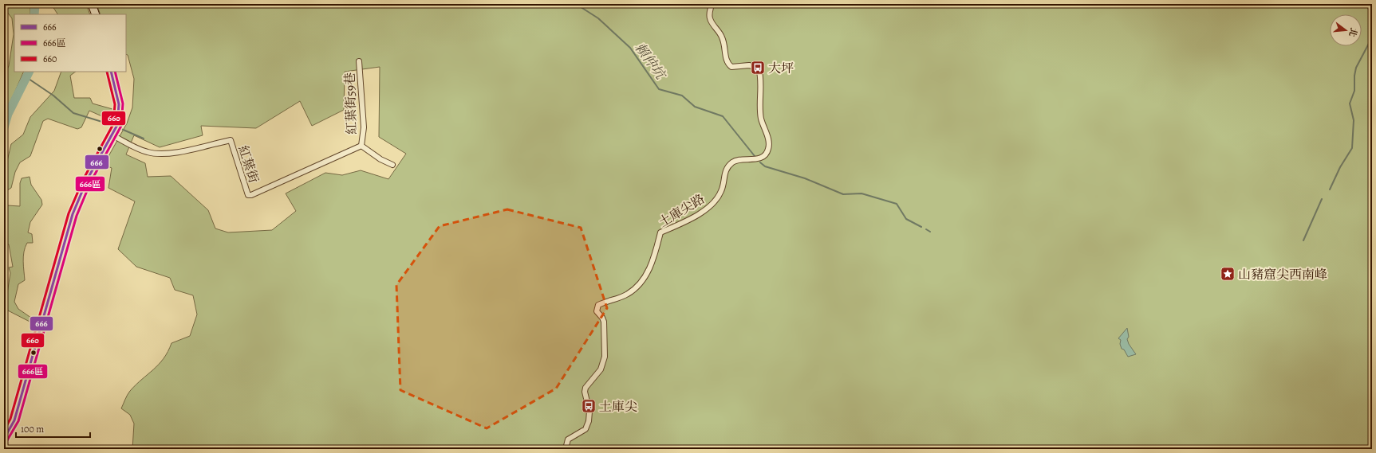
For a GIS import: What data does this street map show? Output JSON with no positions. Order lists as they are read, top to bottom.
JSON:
{
  "streets": {
    "street": ["紅葉街59巷", "紅葉街", "土庫尖路"]
  },
  "crossings": [
    ["紅葉街59巷", "紅葉街"]
  ],
  "water": ["賴仲坑"],
  "places": {
    "bus stop": ["大坪", "土庫尖"],
    "place": ["山豬窟尖西南峰"]
  },
  "lines": ["transit line 666", "transit line 666區", "transit line 660"],
  "legend": ["666", "666區", "660"],
  "scale_bar": "100 m",
  "north": "right"
}
